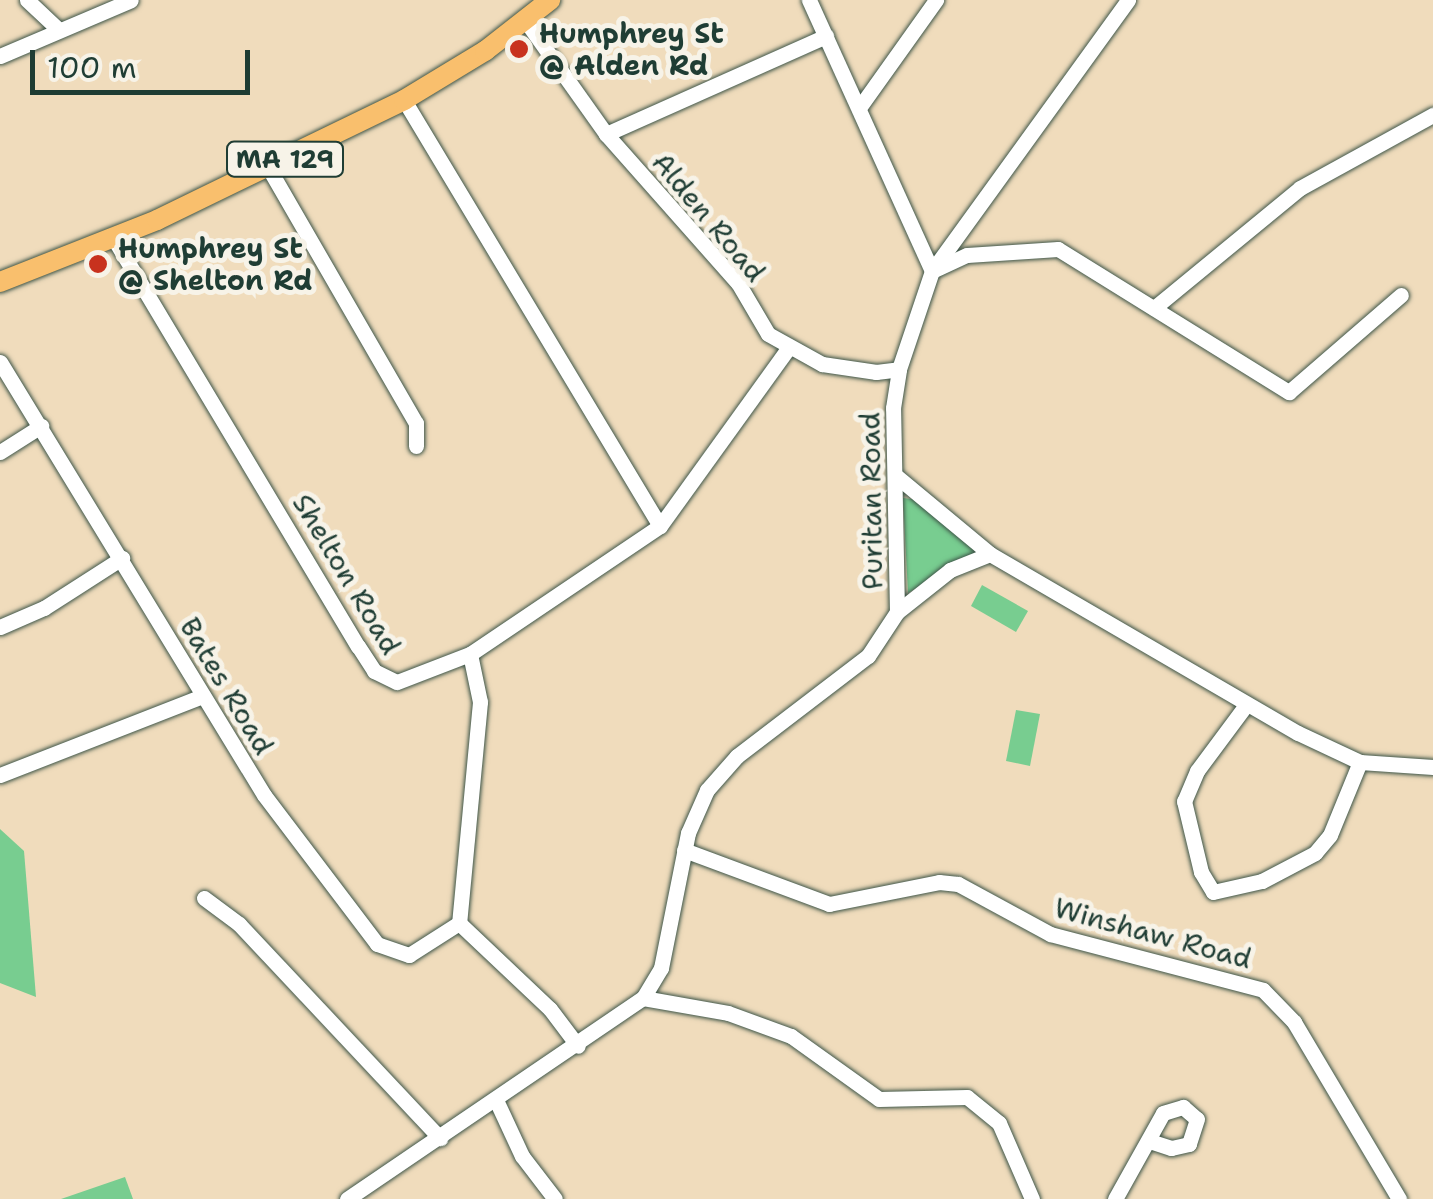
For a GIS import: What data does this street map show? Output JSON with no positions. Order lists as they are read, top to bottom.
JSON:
{
  "streets": {
    "main road": ["MA 129"],
    "street": [
      "Alden Road",
      "Puritan Road",
      "Shelton Road",
      "Bates Road",
      "Winshaw Road"
    ]
  },
  "crossings": [
    ["MA 129", "Alden Road"],
    ["MA 129", "Shelton Road"],
    ["Alden Road", "Shelton Road"],
    ["Puritan Road", "Winshaw Road"]
  ],
  "places": ["Humphrey St @ Alden Rd", "Humphrey St @ Shelton Rd"],
  "scale_bar": "100 m"
}
